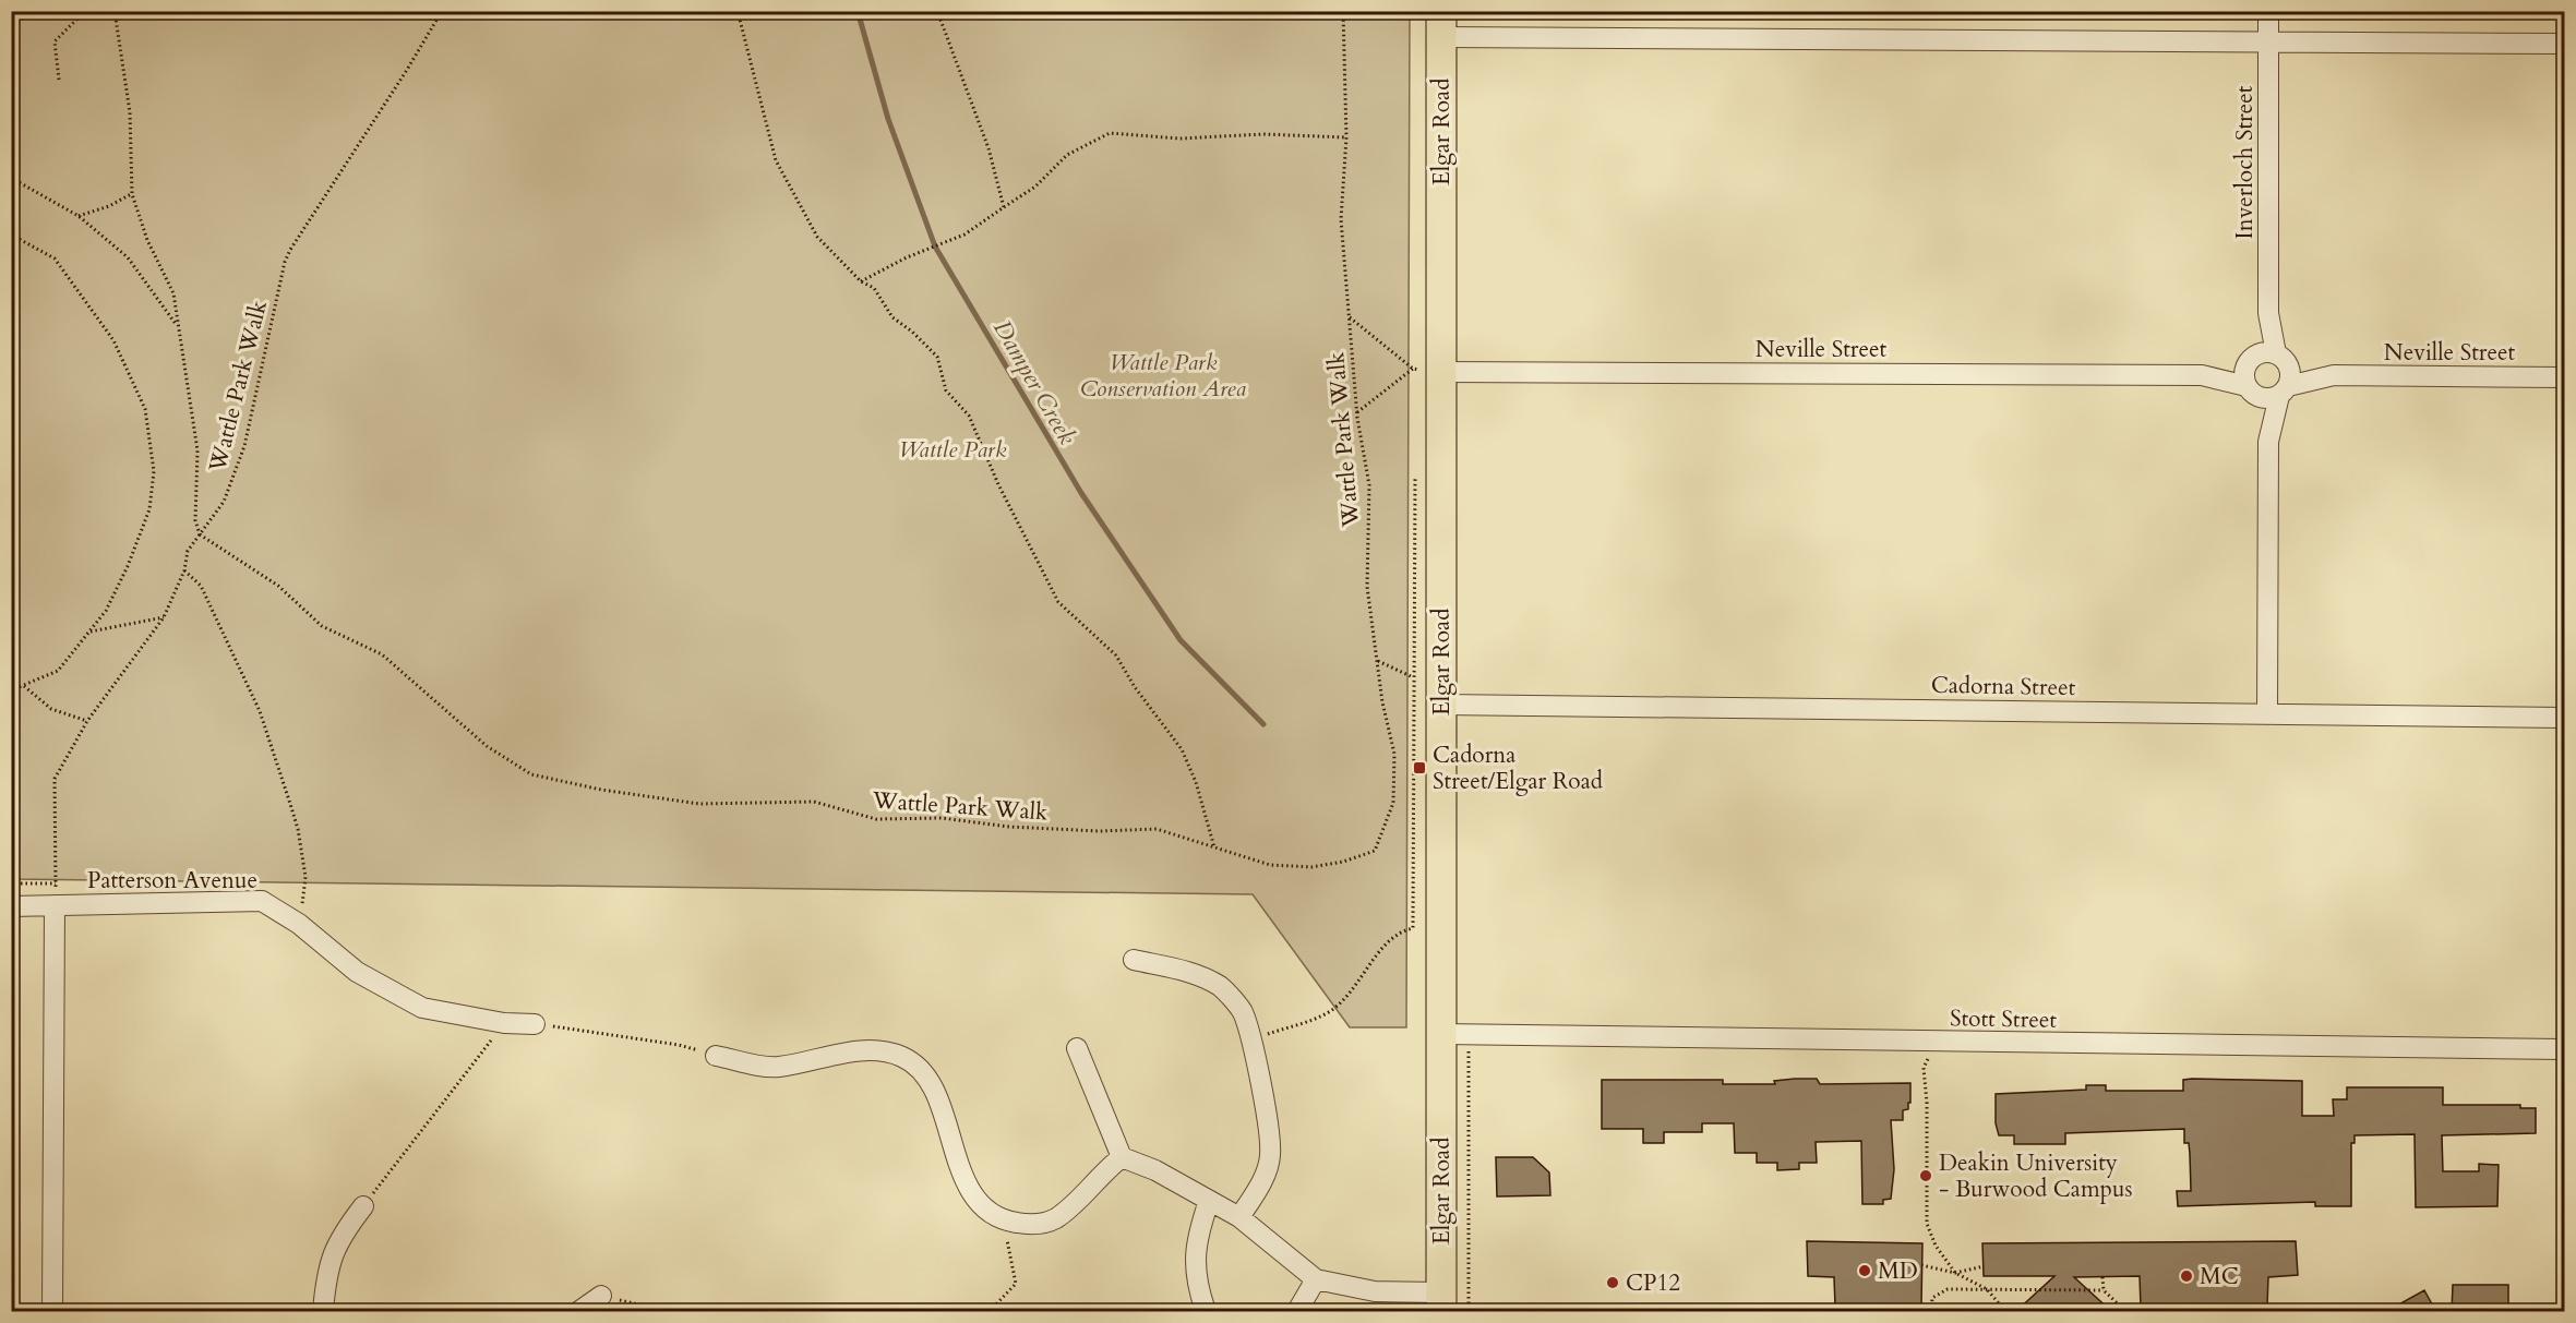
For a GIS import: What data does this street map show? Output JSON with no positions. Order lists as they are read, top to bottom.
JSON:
{
  "streets": {
    "main road": ["Elgar Road"],
    "street": [
      "Inverloch Street",
      "Neville Street",
      "Cadorna Street",
      "Patterson Avenue",
      "Stott Street"
    ],
    "path": ["Wattle Park Walk"]
  },
  "crossings": [
    ["Elgar Road", "Neville Street"],
    ["Elgar Road", "Cadorna Street"],
    ["Elgar Road", "Stott Street"],
    ["Inverloch Street", "Neville Street"]
  ],
  "water": ["Damper Creek"],
  "parks": ["Wattle Park Conservation Area", "Wattle Park"],
  "places": {
    "transit": ["Cadorna Street/Elgar Road"],
    "other": [
      "Deakin University - Burwood Campus",
      "MD",
      "MC",
      "CP12"
    ]
  }
}
